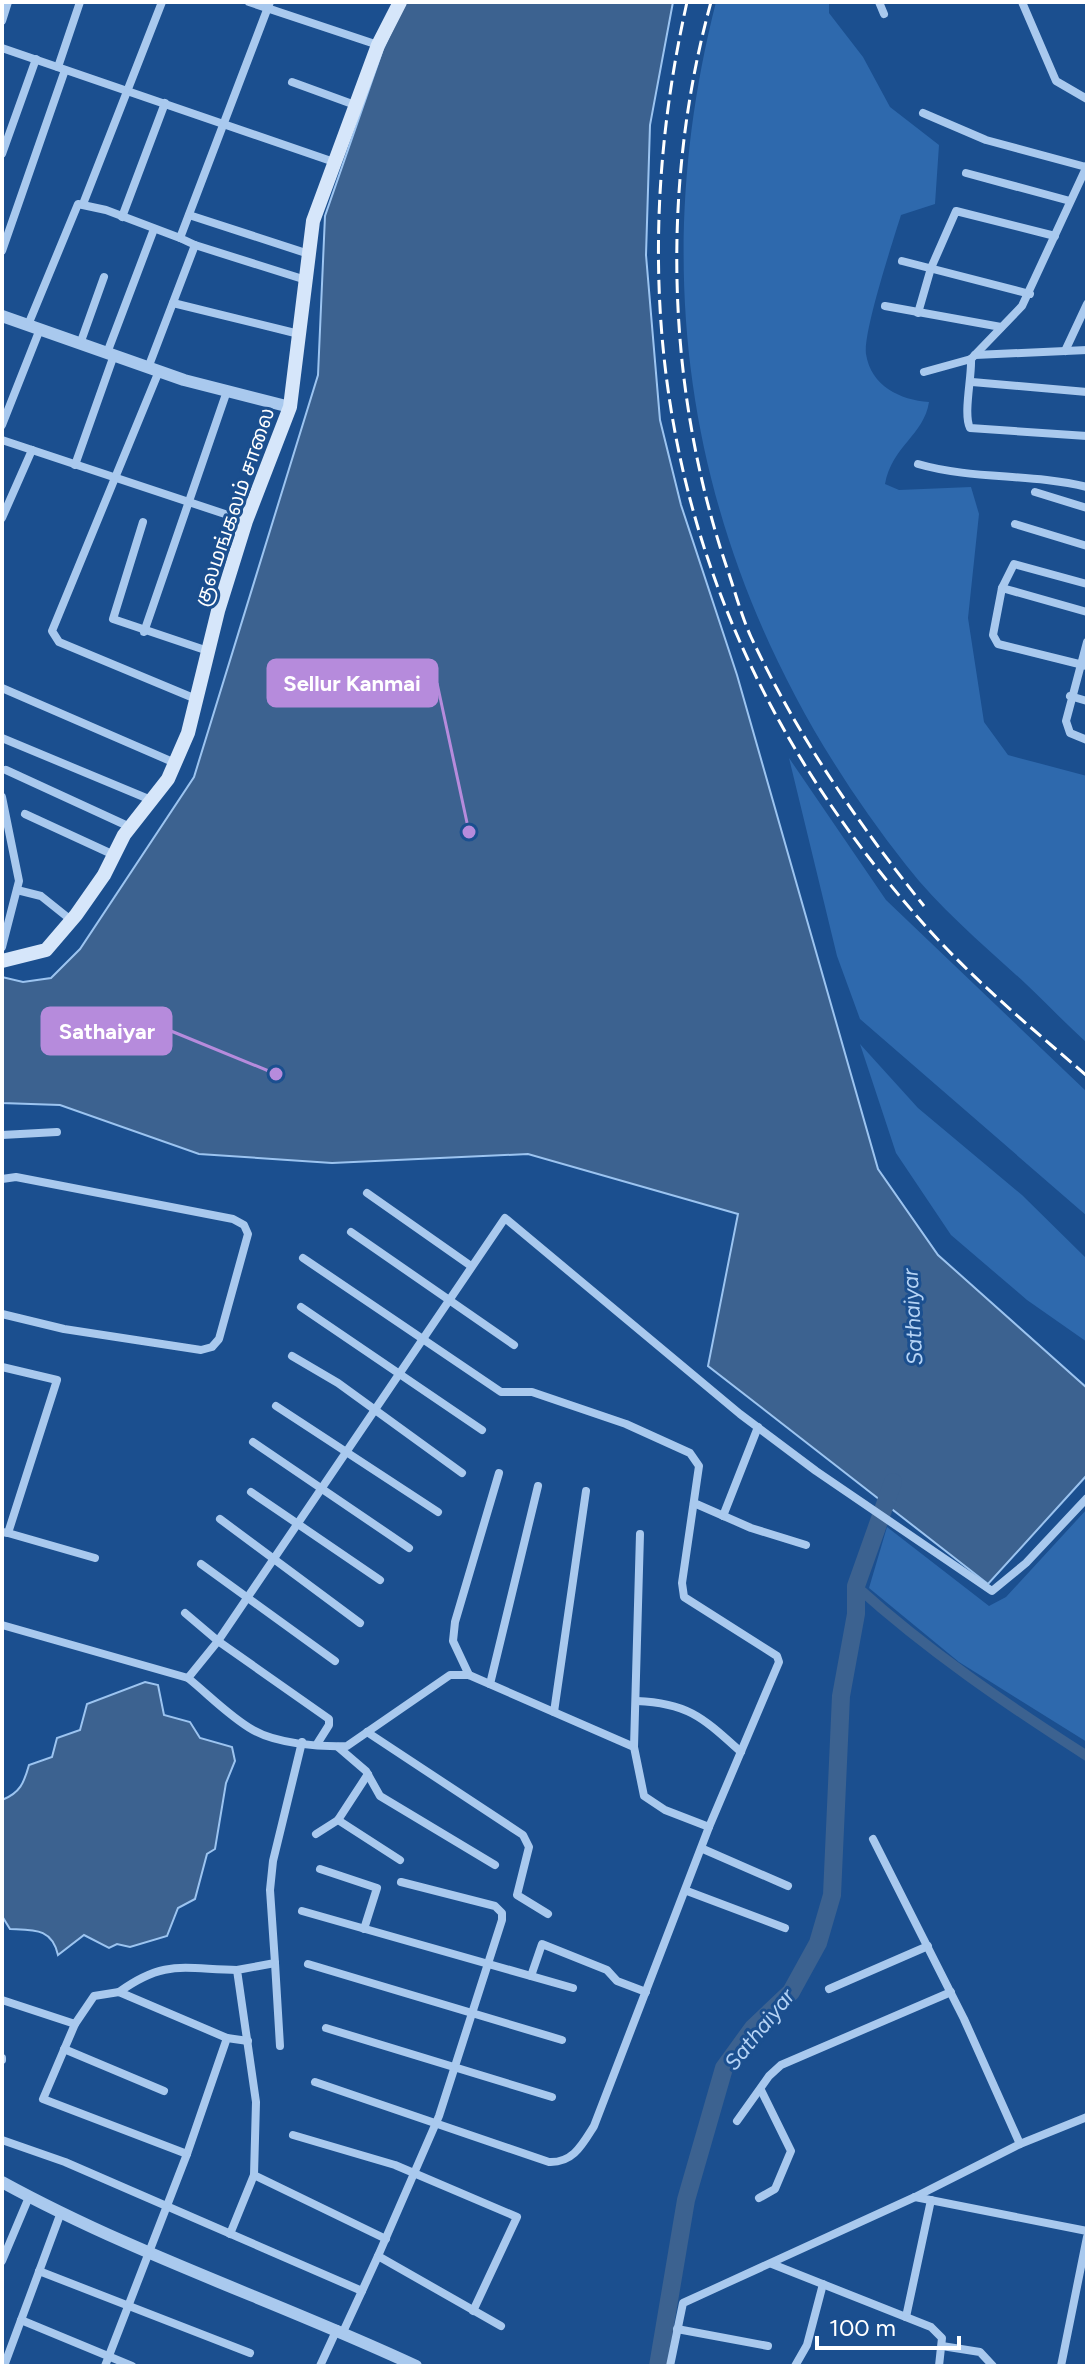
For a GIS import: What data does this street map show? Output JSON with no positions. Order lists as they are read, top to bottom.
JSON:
{
  "streets": {
    "main road": ["குலமங்கலம் சாலை"]
  },
  "water": ["Sathaiyar"],
  "places": ["Sellur Kanmai", "Sathaiyar"],
  "scale_bar": "100 m"
}
